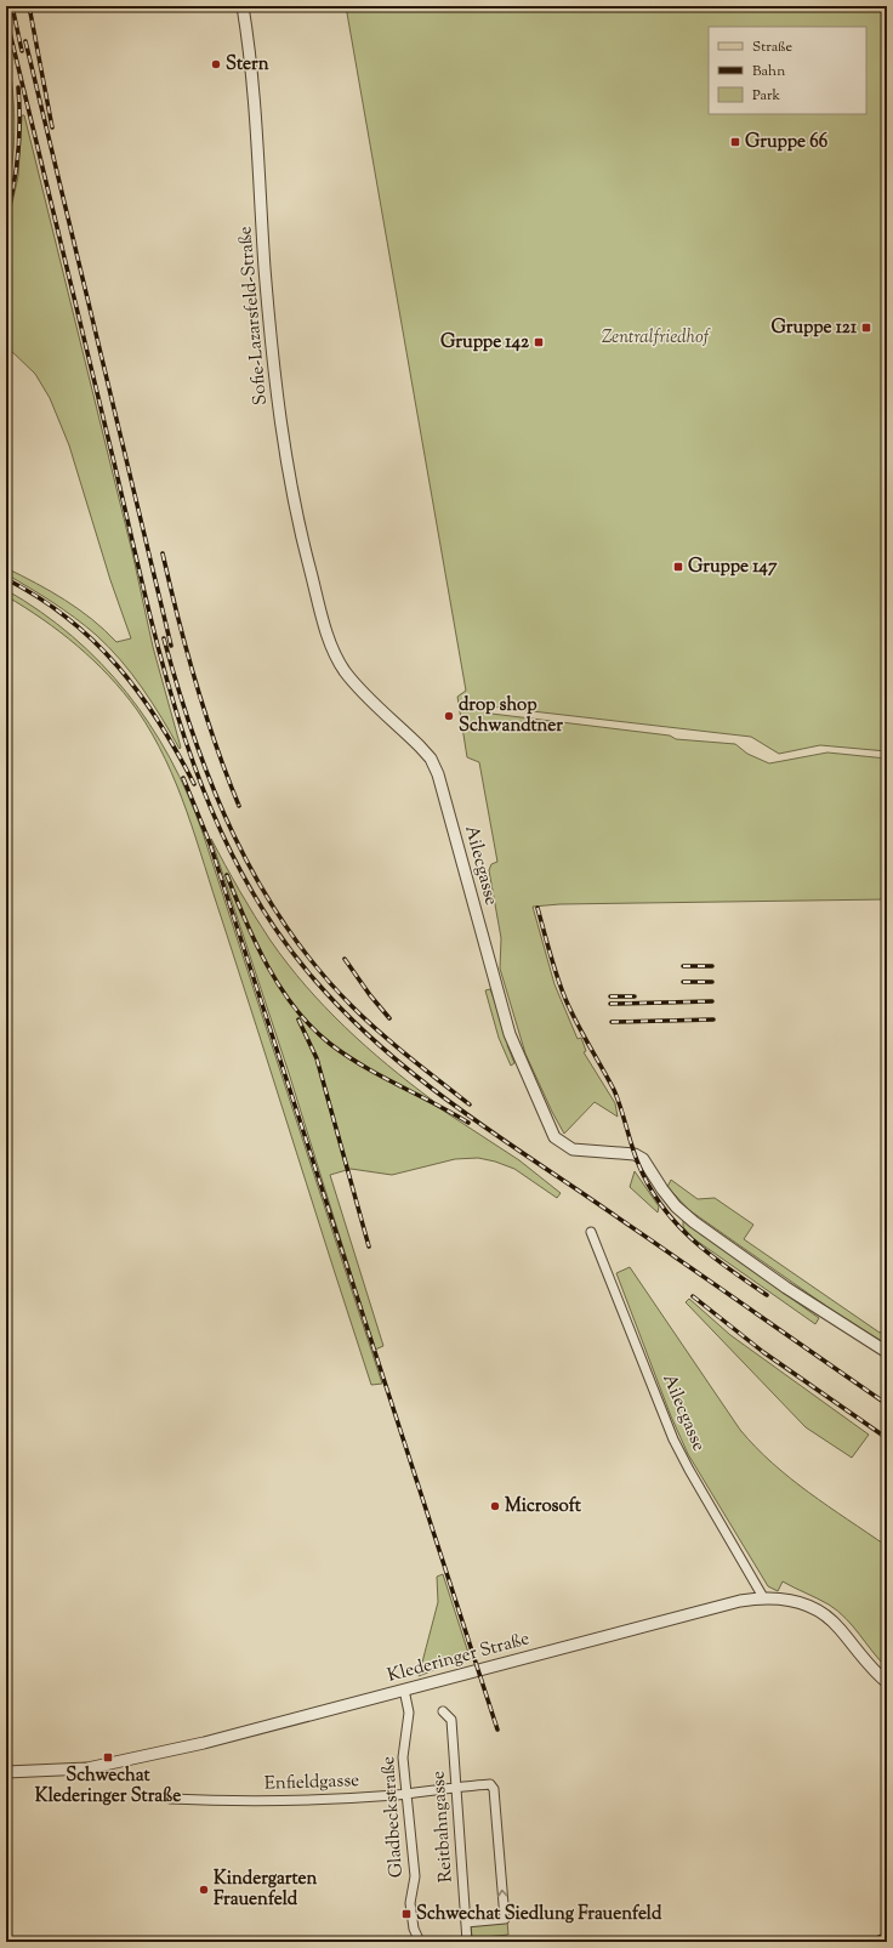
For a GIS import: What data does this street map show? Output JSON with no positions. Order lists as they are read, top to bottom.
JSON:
{
  "streets": {
    "street": [
      "Sofie-Lazarsfeld-Straße",
      "Ailecgasse",
      "Klederinger Straße",
      "Enfieldgasse",
      "Gladbeckstraße",
      "Reitbahngasse"
    ]
  },
  "crossings": [
    ["Sofie-Lazarsfeld-Straße", "Ailecgasse"],
    ["Ailecgasse", "Klederinger Straße"],
    ["Klederinger Straße", "Gladbeckstraße"],
    ["Enfieldgasse", "Gladbeckstraße"],
    ["Enfieldgasse", "Reitbahngasse"]
  ],
  "parks": ["Zentralfriedhof"],
  "places": {
    "other": [
      "Stern",
      "drop shop Schwandtner",
      "Microsoft",
      "Kindergarten Frauenfeld"
    ],
    "transit": [
      "Gruppe 66",
      "Gruppe 121",
      "Gruppe 142",
      "Gruppe 147",
      "Schwechat Klederinger Straße",
      "Schwechat Siedlung Frauenfeld"
    ]
  },
  "legend": ["Straße", "Bahn", "Park"]
}
